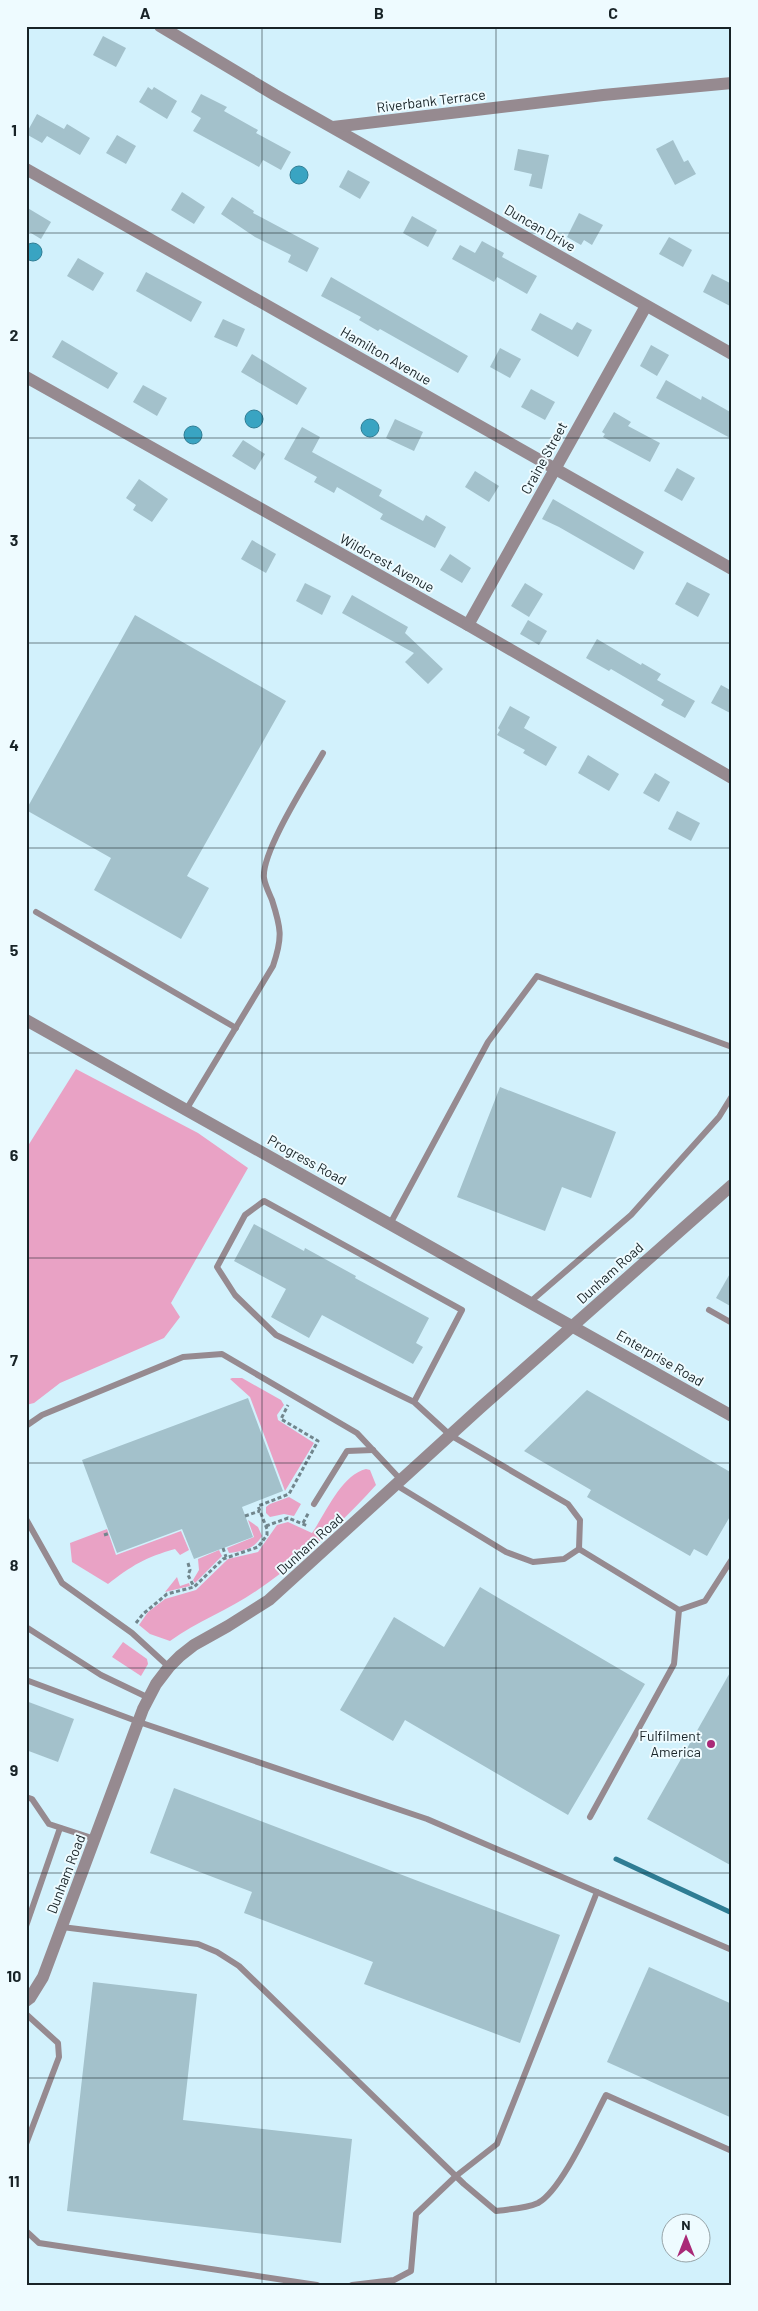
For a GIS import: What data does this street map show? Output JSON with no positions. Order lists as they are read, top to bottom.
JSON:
{
  "streets": {
    "street": [
      "Riverbank Terrace",
      "Duncan Drive",
      "Hamilton Avenue",
      "Craine Street",
      "Wildcrest Avenue",
      "Progress Road",
      "Dunham Road",
      "Enterprise Road"
    ]
  },
  "crossings": [
    ["Riverbank Terrace", "Duncan Drive"],
    ["Duncan Drive", "Craine Street"],
    ["Hamilton Avenue", "Craine Street"],
    ["Craine Street", "Wildcrest Avenue"],
    ["Progress Road", "Dunham Road"],
    ["Progress Road", "Enterprise Road"],
    ["Dunham Road", "Enterprise Road"]
  ],
  "places": ["Fulfilment America"],
  "north": "top",
  "grid": {
    "columns": ["A", "B", "C"],
    "rows": [
      "1",
      "2",
      "3",
      "4",
      "5",
      "6",
      "7",
      "8",
      "9",
      "10",
      "11"
    ]
  }
}
